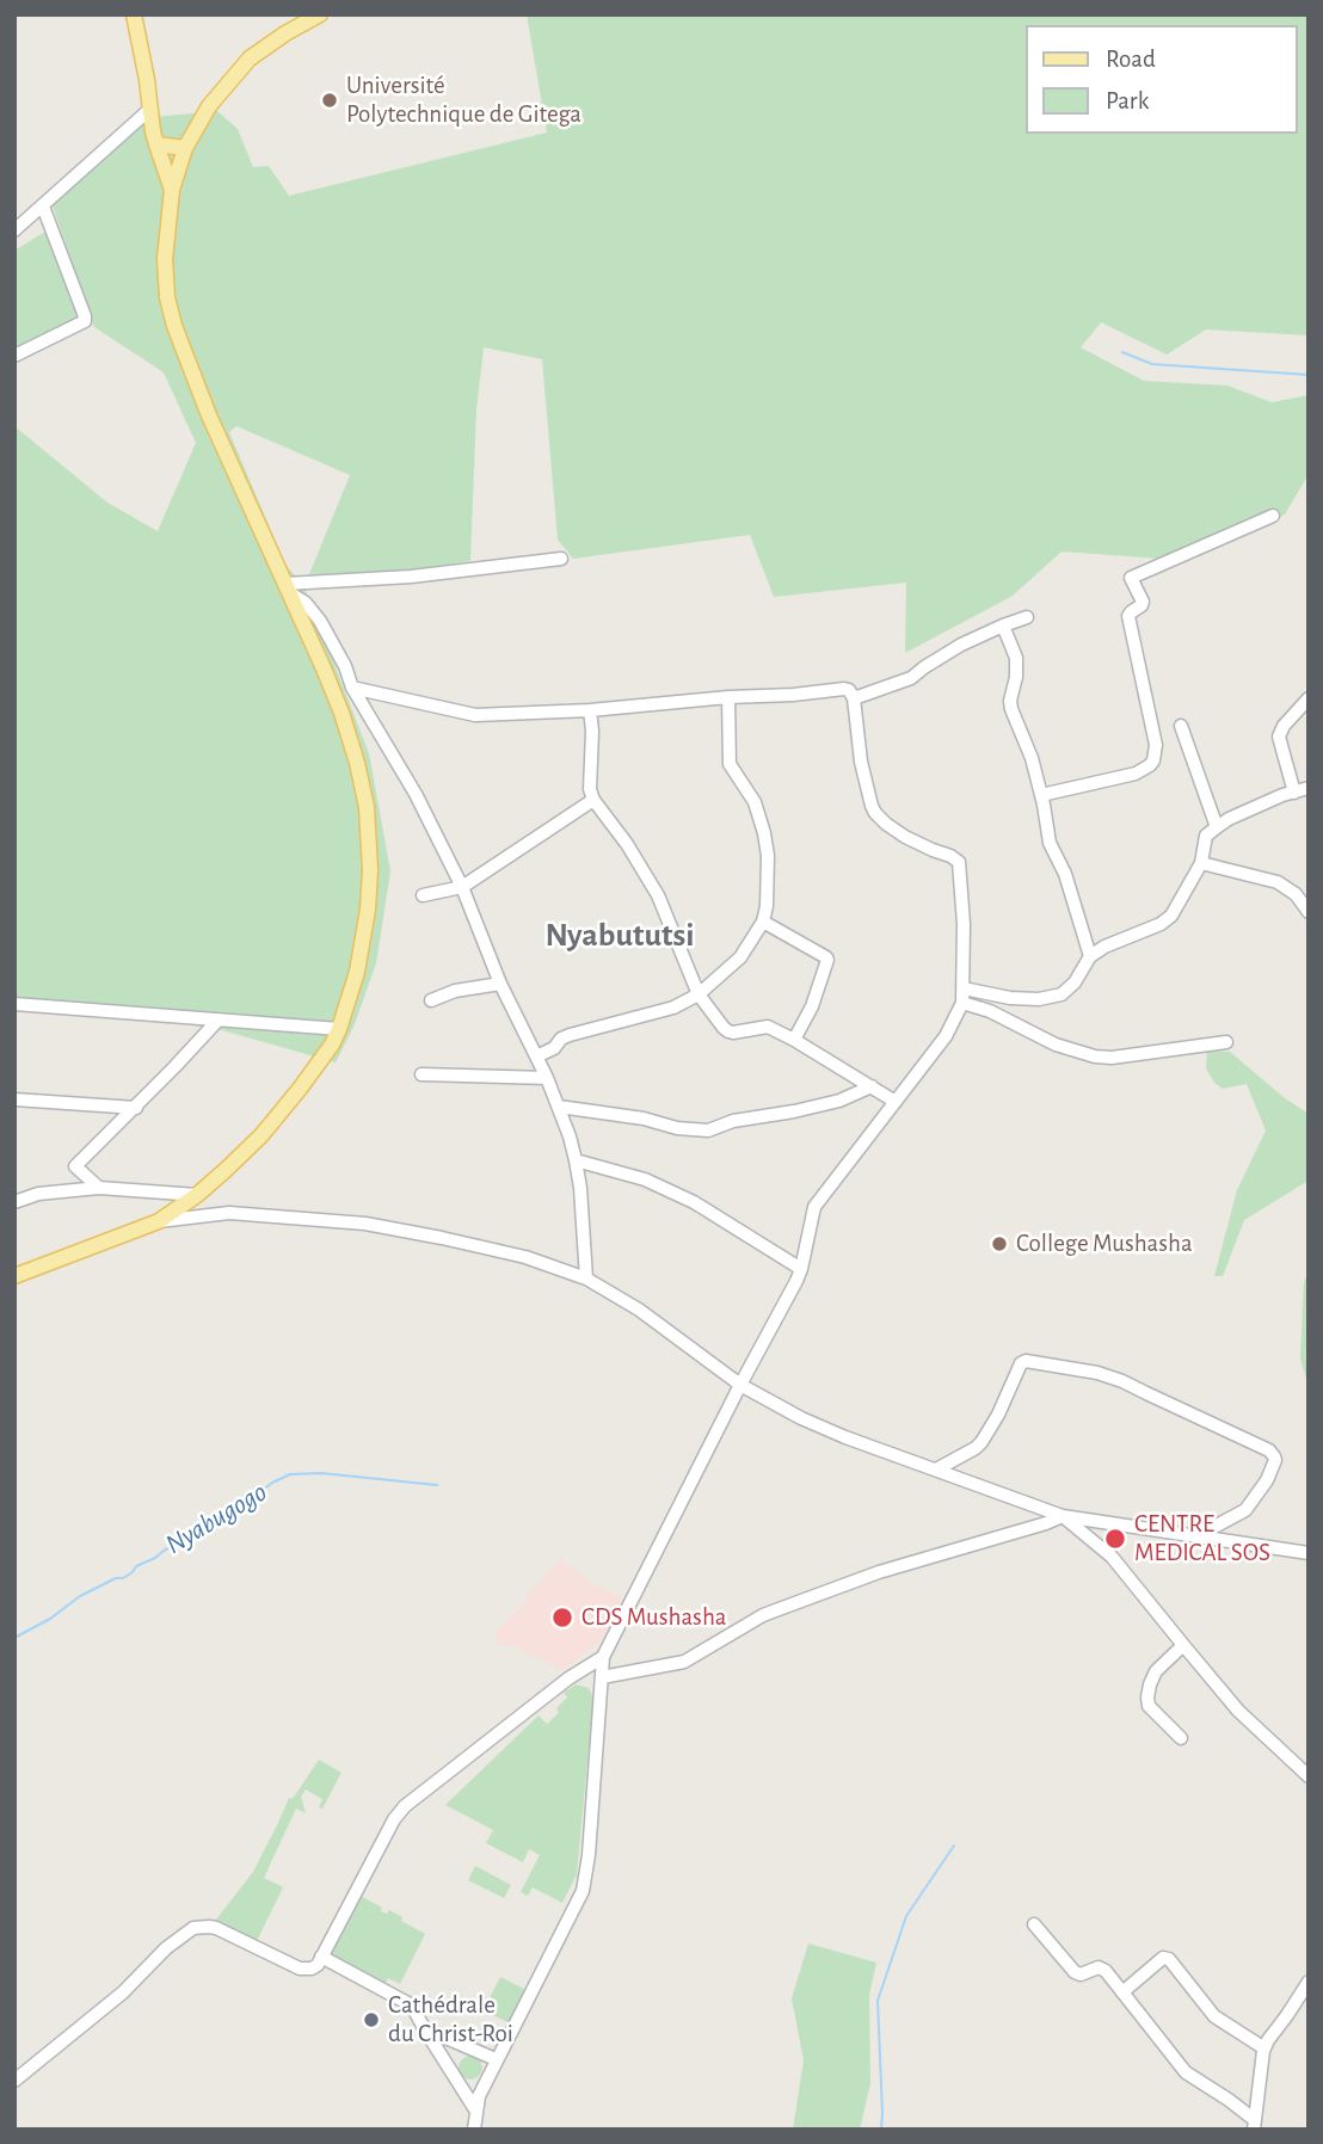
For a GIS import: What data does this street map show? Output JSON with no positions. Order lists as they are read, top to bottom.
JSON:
{
  "districts": ["Nyabututsi"],
  "water": ["Nyabugogo"],
  "places": [
    "Université Polytechnique de Gitega",
    "College Mushasha",
    "CENTRE MEDICAL SOS",
    "CDS Mushasha",
    "Cathédrale du Christ-Roi"
  ],
  "legend": ["Road", "Park"]
}
